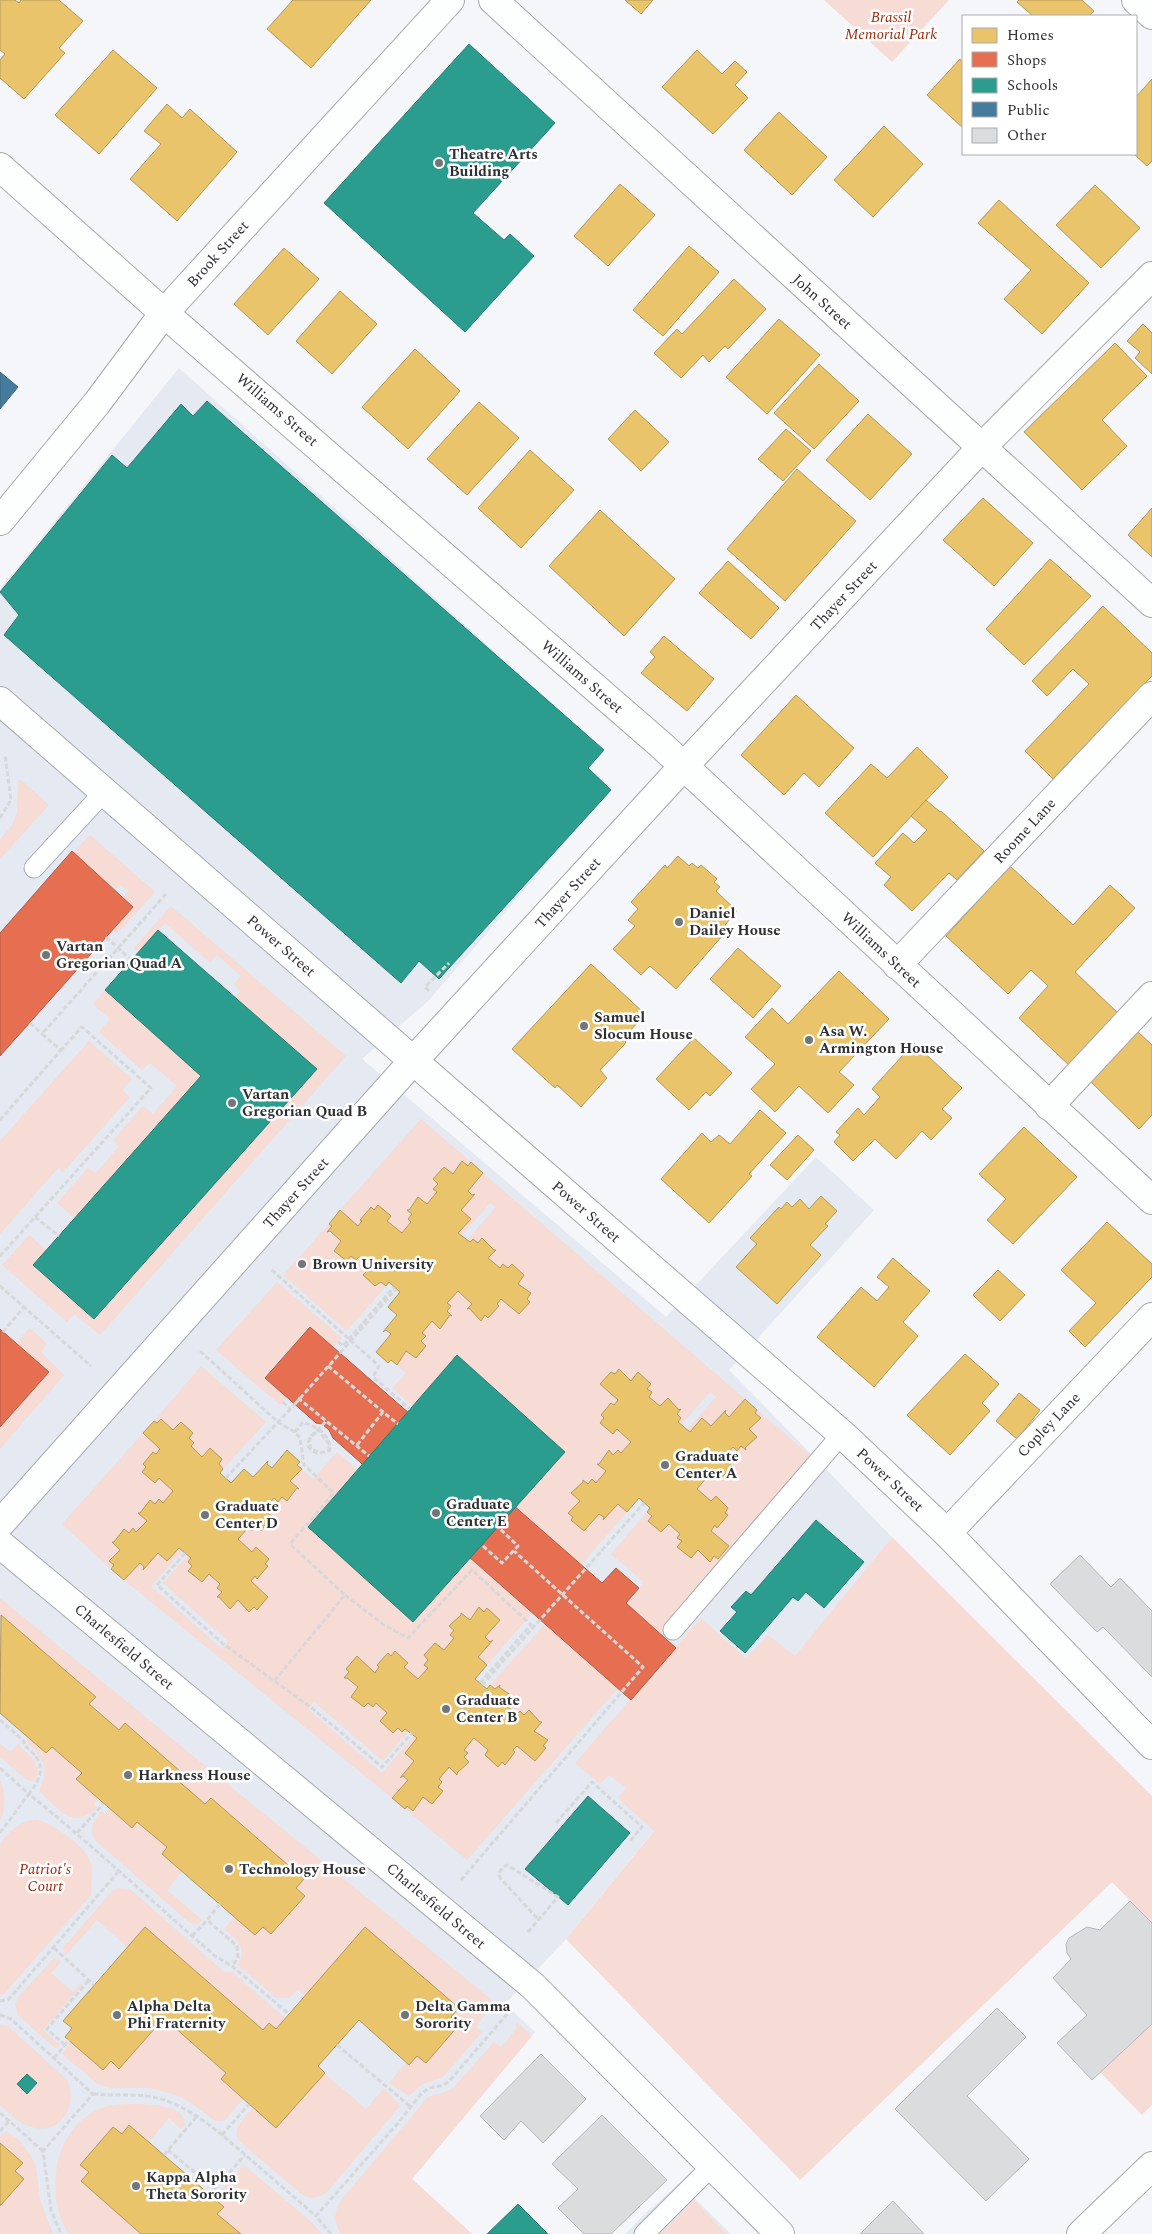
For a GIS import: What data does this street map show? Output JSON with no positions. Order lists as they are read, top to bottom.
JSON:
{
  "streets": {
    "street": [
      "Brook Street",
      "John Street",
      "Williams Street",
      "Thayer Street",
      "Roome Lane",
      "Power Street",
      "Copley Lane",
      "Charlesfield Street"
    ]
  },
  "crossings": [
    ["Brook Street", "Williams Street"],
    ["John Street", "Thayer Street"],
    ["Williams Street", "Thayer Street"],
    ["Williams Street", "Roome Lane"],
    ["Thayer Street", "Power Street"],
    ["Power Street", "Copley Lane"]
  ],
  "parks": ["Brassil Memorial Park", "Patriot's Court"],
  "places": [
    "Theatre Arts Building",
    "Daniel Dailey House",
    "Vartan Gregorian Quad A",
    "Samuel Slocum House",
    "Asa W. Armington House",
    "Vartan Gregorian Quad B",
    "Brown University",
    "Graduate Center A",
    "Graduate Center E",
    "Graduate Center D",
    "Graduate Center B",
    "Harkness House",
    "Technology House",
    "Alpha Delta Phi Fraternity",
    "Delta Gamma Sorority",
    "Kappa Alpha Theta Sorority"
  ],
  "legend": [
    "Homes",
    "Shops",
    "Schools",
    "Public",
    "Other"
  ]
}
